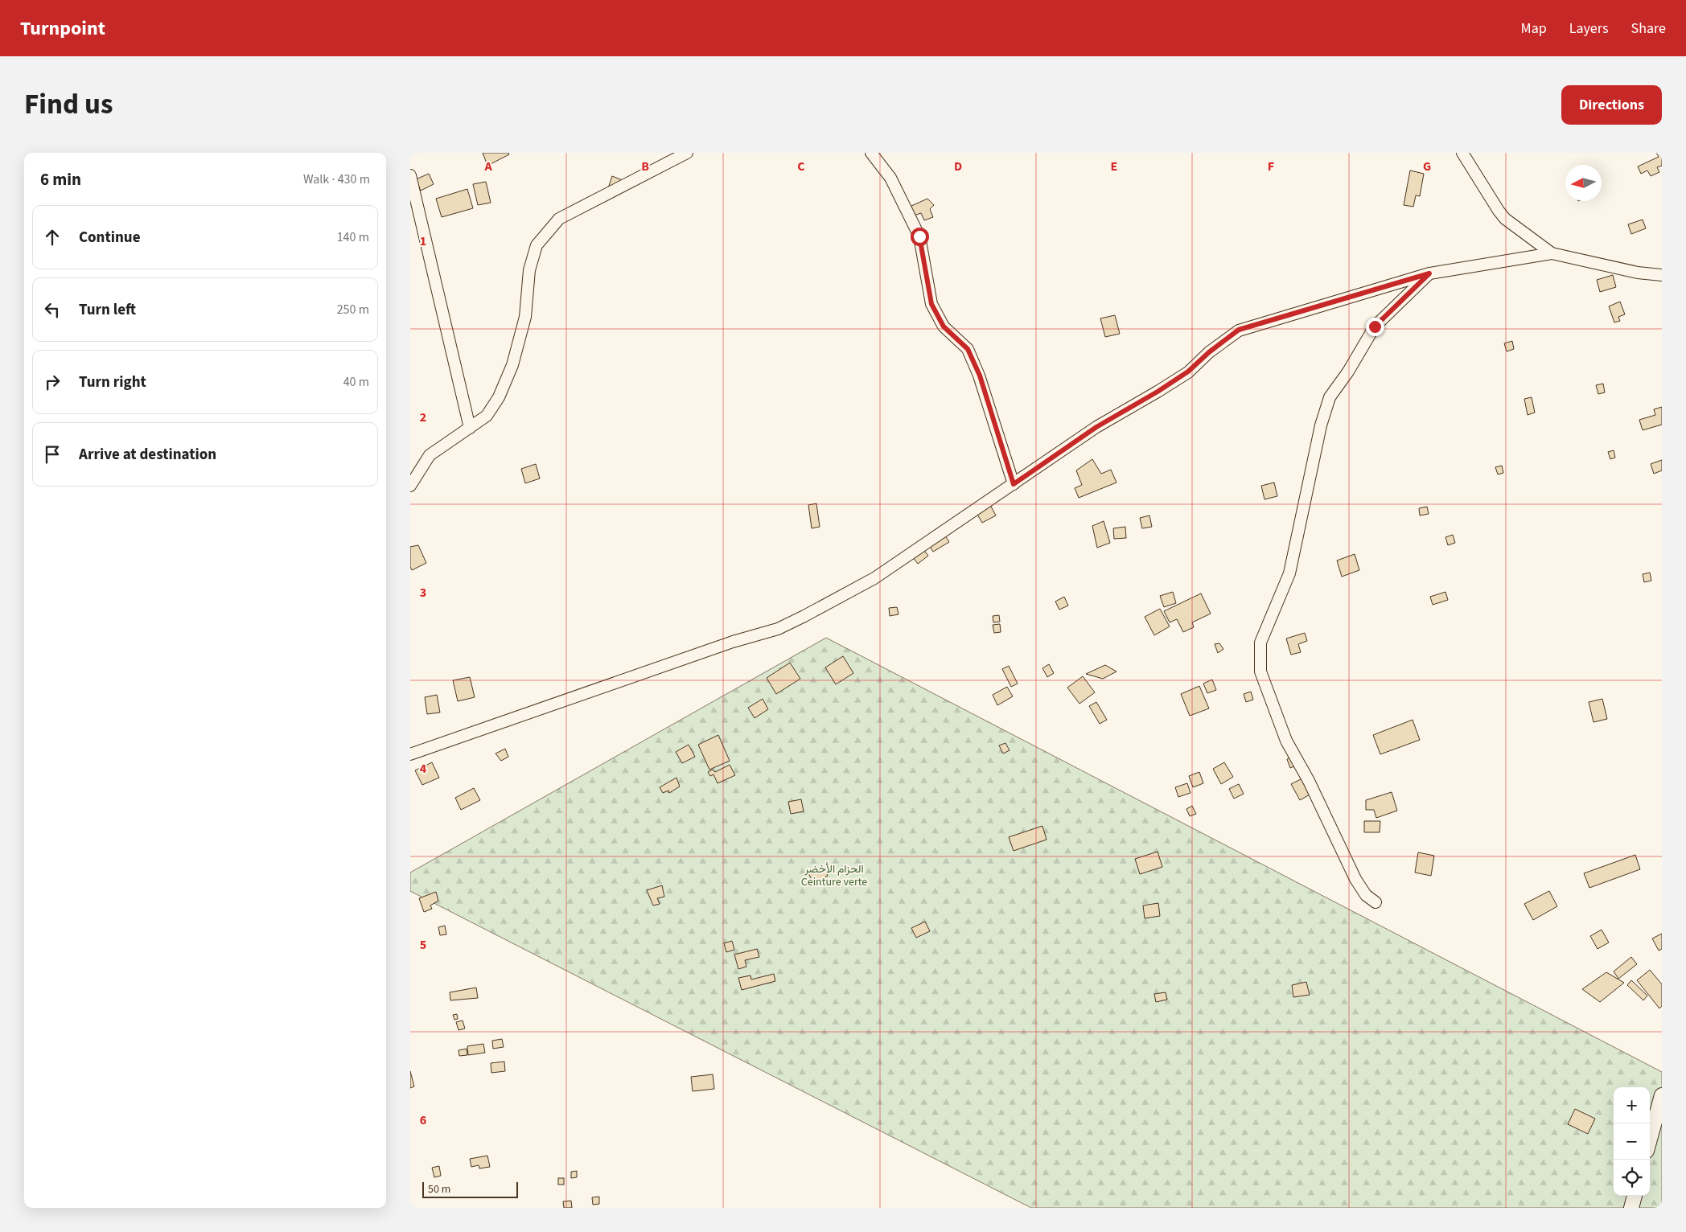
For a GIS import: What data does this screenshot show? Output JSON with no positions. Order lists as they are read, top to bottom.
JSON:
{
  "parks": ["الحزام الأخضر Ceinture verte"],
  "scale_bar": "50 m",
  "north": "left",
  "page": {
    "header": "Turnpoint",
    "nav": ["Map", "Layers", "Share"],
    "title": "Find us",
    "buttons": "Directions",
    "heading": ["6 min", "Walk · 430 m"],
    "list": [
      ["Continue", "140 m"],
      ["Turn left", "250 m"],
      ["Turn right", "40 m"],
      "Arrive at destination"
    ],
    "map_buttons": ["+", "−"],
    "scale": "50 m"
  },
  "grid": {
    "columns": [
      "A",
      "B",
      "C",
      "D",
      "E",
      "F",
      "G"
    ],
    "rows": [
      "1",
      "2",
      "3",
      "4",
      "5",
      "6"
    ]
  }
}
